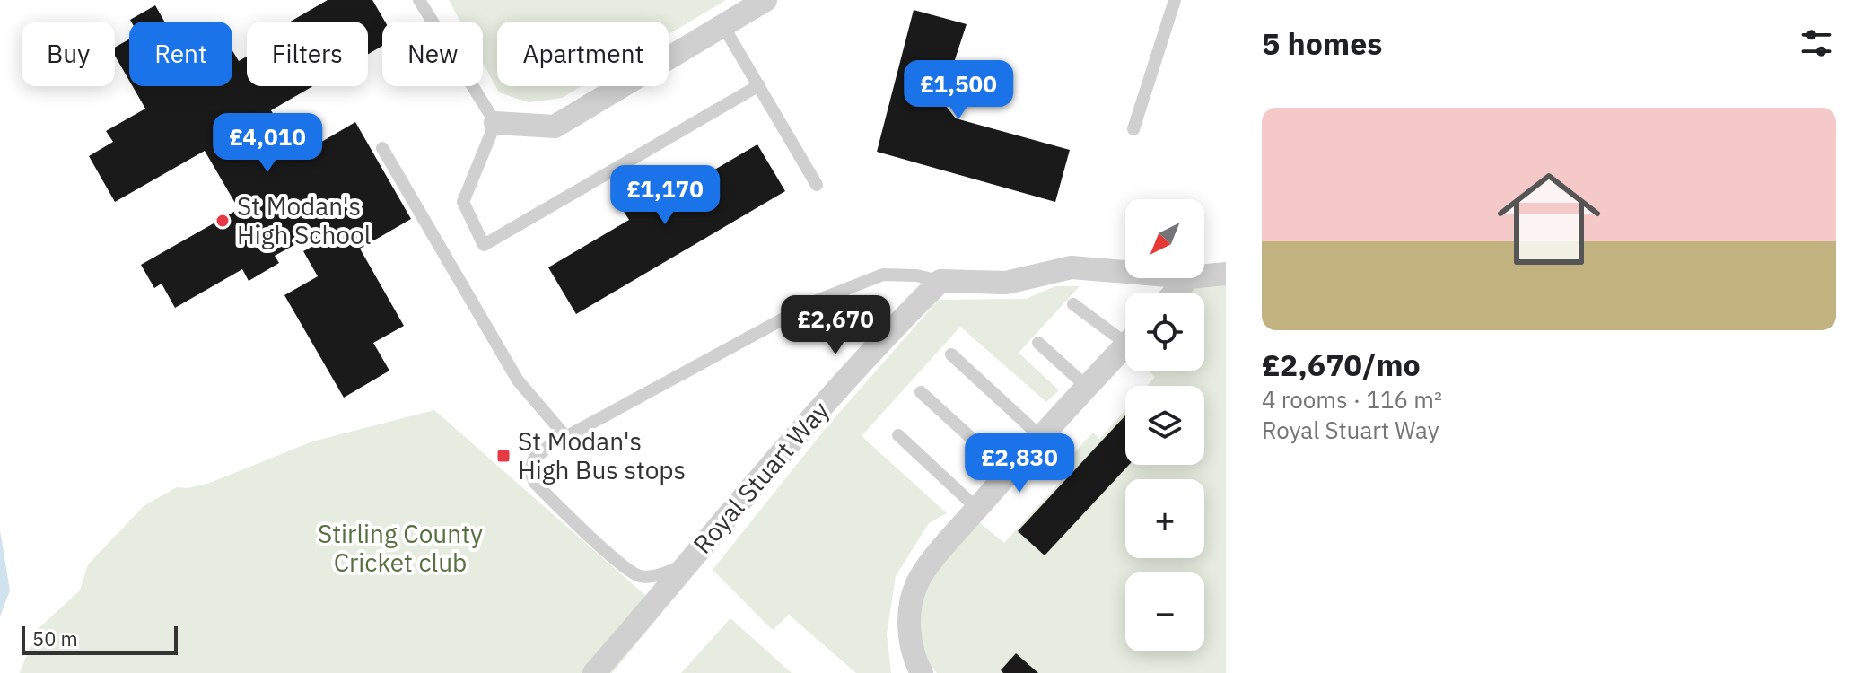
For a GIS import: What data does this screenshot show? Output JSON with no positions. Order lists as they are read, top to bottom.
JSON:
{
  "streets": {
    "street": ["Royal Stuart Way"]
  },
  "parks": ["Stirling County Cricket club"],
  "places": {
    "other": ["St Modan's High School"],
    "transit": ["St Modan's High Bus stops"]
  },
  "scale_bar": "50 m",
  "north": "bottom left",
  "page": {
    "heading": "5 homes",
    "chip": [
      "Buy",
      "Rent",
      "Filters",
      "New",
      "Apartment"
    ],
    "price": [
      "£1,500",
      "£4,010",
      "£1,170",
      "£2,670",
      "£2,830"
    ],
    "list": [
      {
        "name": "£2,670/mo",
        "note": "4 rooms · 116 m² · Royal Stuart Way"
      }
    ],
    "map_buttons": ["+", "−"],
    "scale": "50 m"
  }
}
